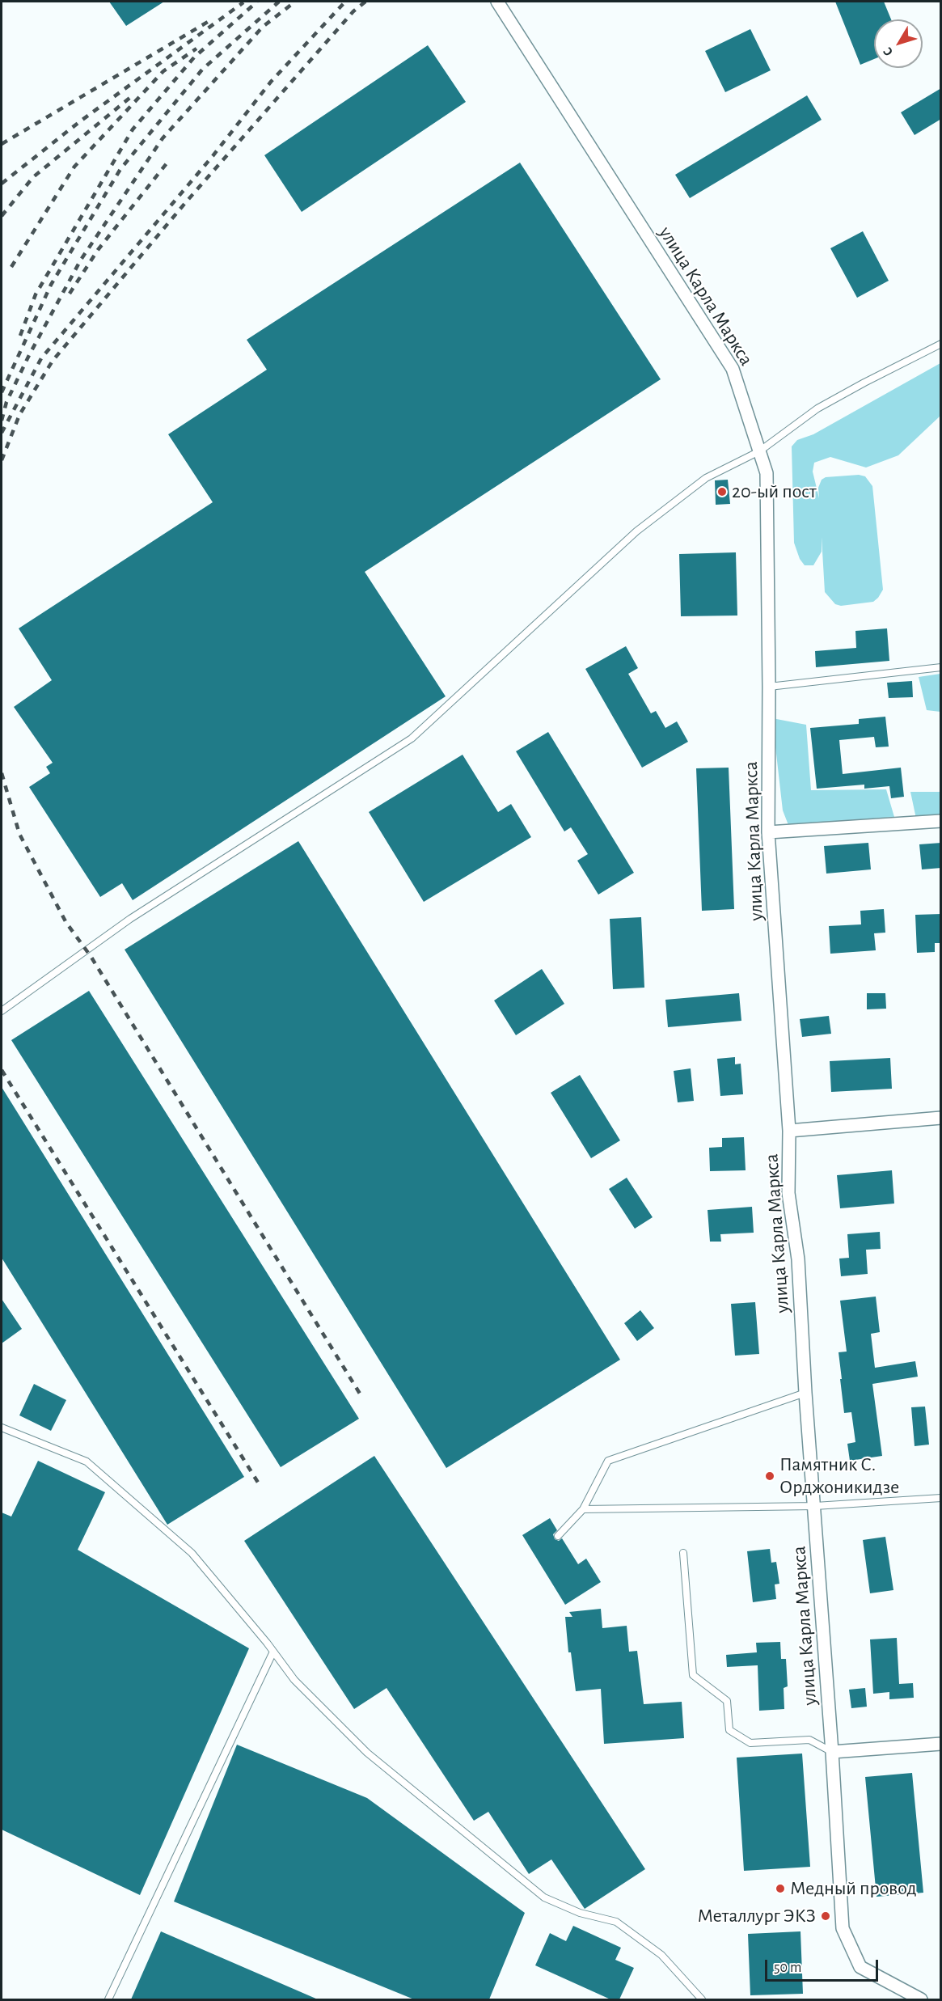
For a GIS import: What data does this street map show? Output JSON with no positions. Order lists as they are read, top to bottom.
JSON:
{
  "streets": {
    "street": ["улица Карла Маркса"]
  },
  "places": [
    "20-ый пост",
    "Памятник С. Орджоникидзе",
    "Медный провод",
    "Металлург ЭКЗ"
  ],
  "scale_bar": "50 m",
  "north": "bottom left"
}
